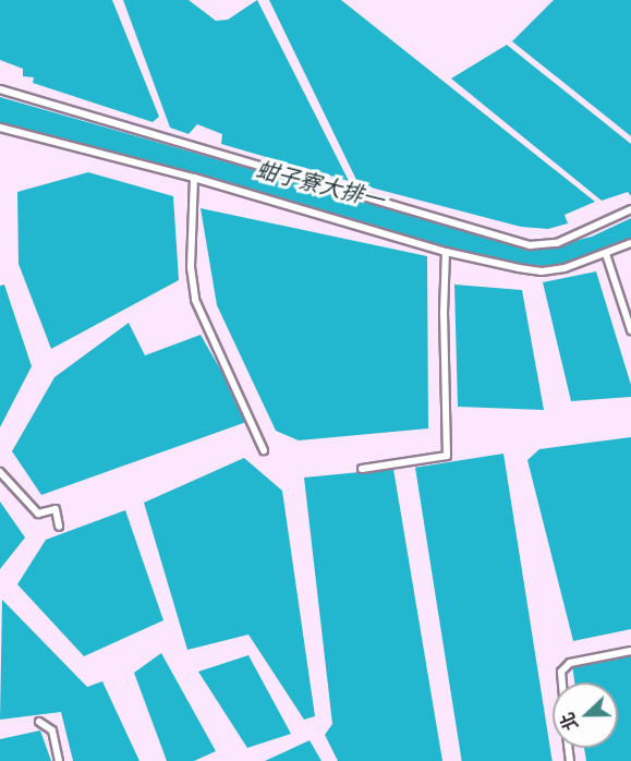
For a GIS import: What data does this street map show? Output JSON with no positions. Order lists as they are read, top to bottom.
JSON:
{
  "water": ["蚶子寮大排一"],
  "north": "left"
}
